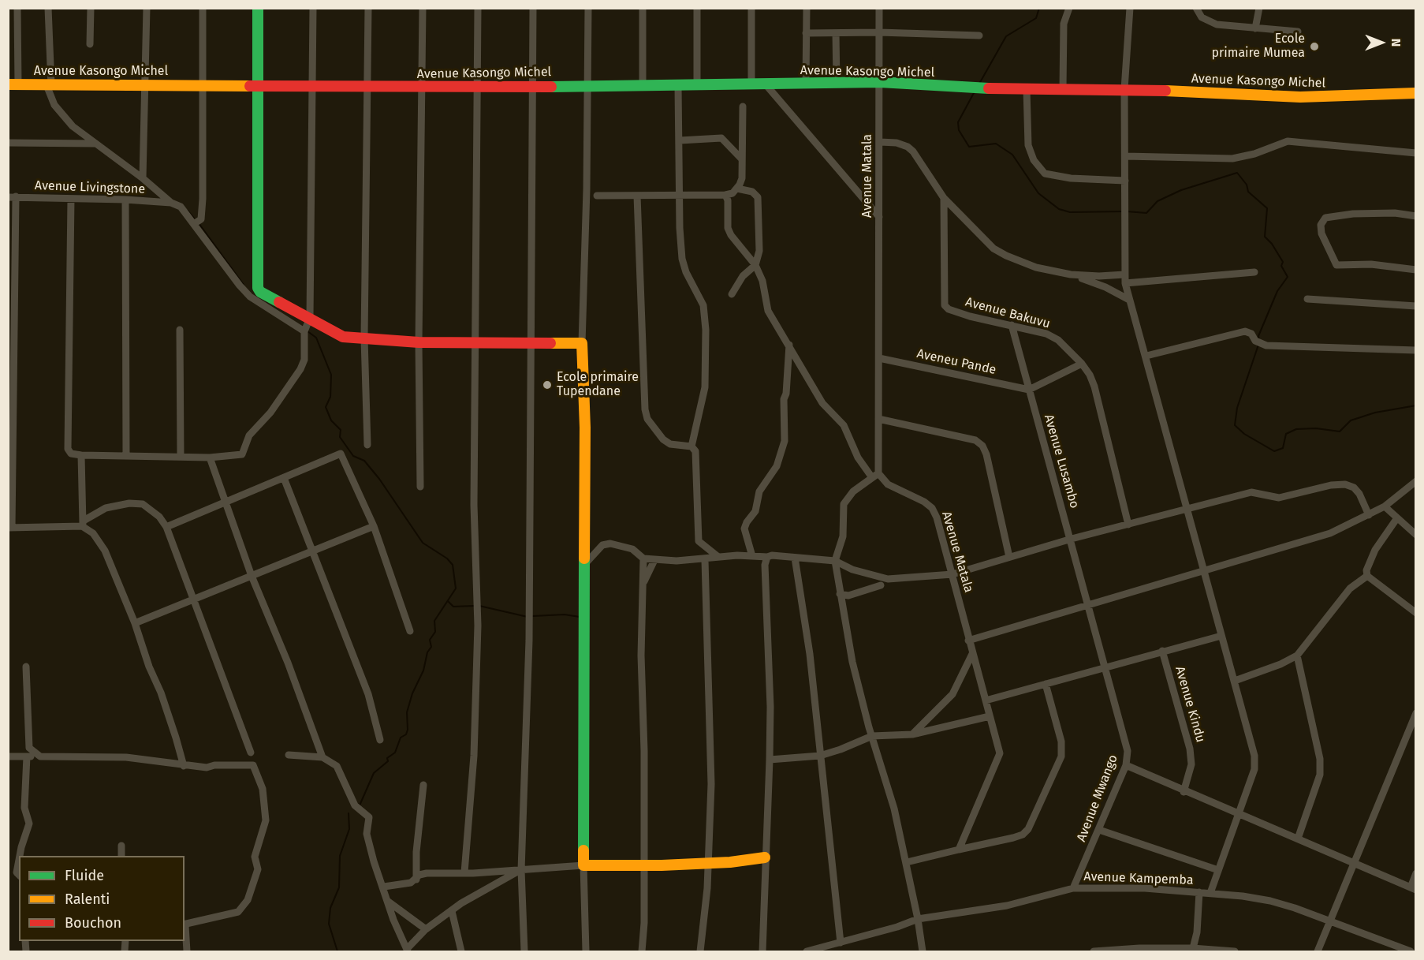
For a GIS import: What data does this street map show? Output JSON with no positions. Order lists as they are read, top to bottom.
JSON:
{
  "streets": {
    "street": [
      "Avenue Kasongo Michel",
      "Avenue Matala",
      "Avenue Livingstone",
      "Avenue Bakuvu",
      "Aveneu Pande",
      "Avenue Lusambo",
      "Avenue Kindu",
      "Avenue Mwango",
      "Avenue Kampemba"
    ]
  },
  "crossings": [
    ["Avenue Kasongo Michel", "Avenue Matala"],
    ["Avenue Matala", "Aveneu Pande"],
    ["Avenue Bakuvu", "Avenue Lusambo"],
    ["Aveneu Pande", "Avenue Lusambo"],
    ["Avenue Lusambo", "Avenue Mwango"],
    ["Avenue Mwango", "Avenue Kampemba"]
  ],
  "places": ["Ecole primaire Mumea", "Ecole primaire Tupendane"],
  "legend": ["Fluide", "Ralenti", "Bouchon"],
  "north": "right"
}
